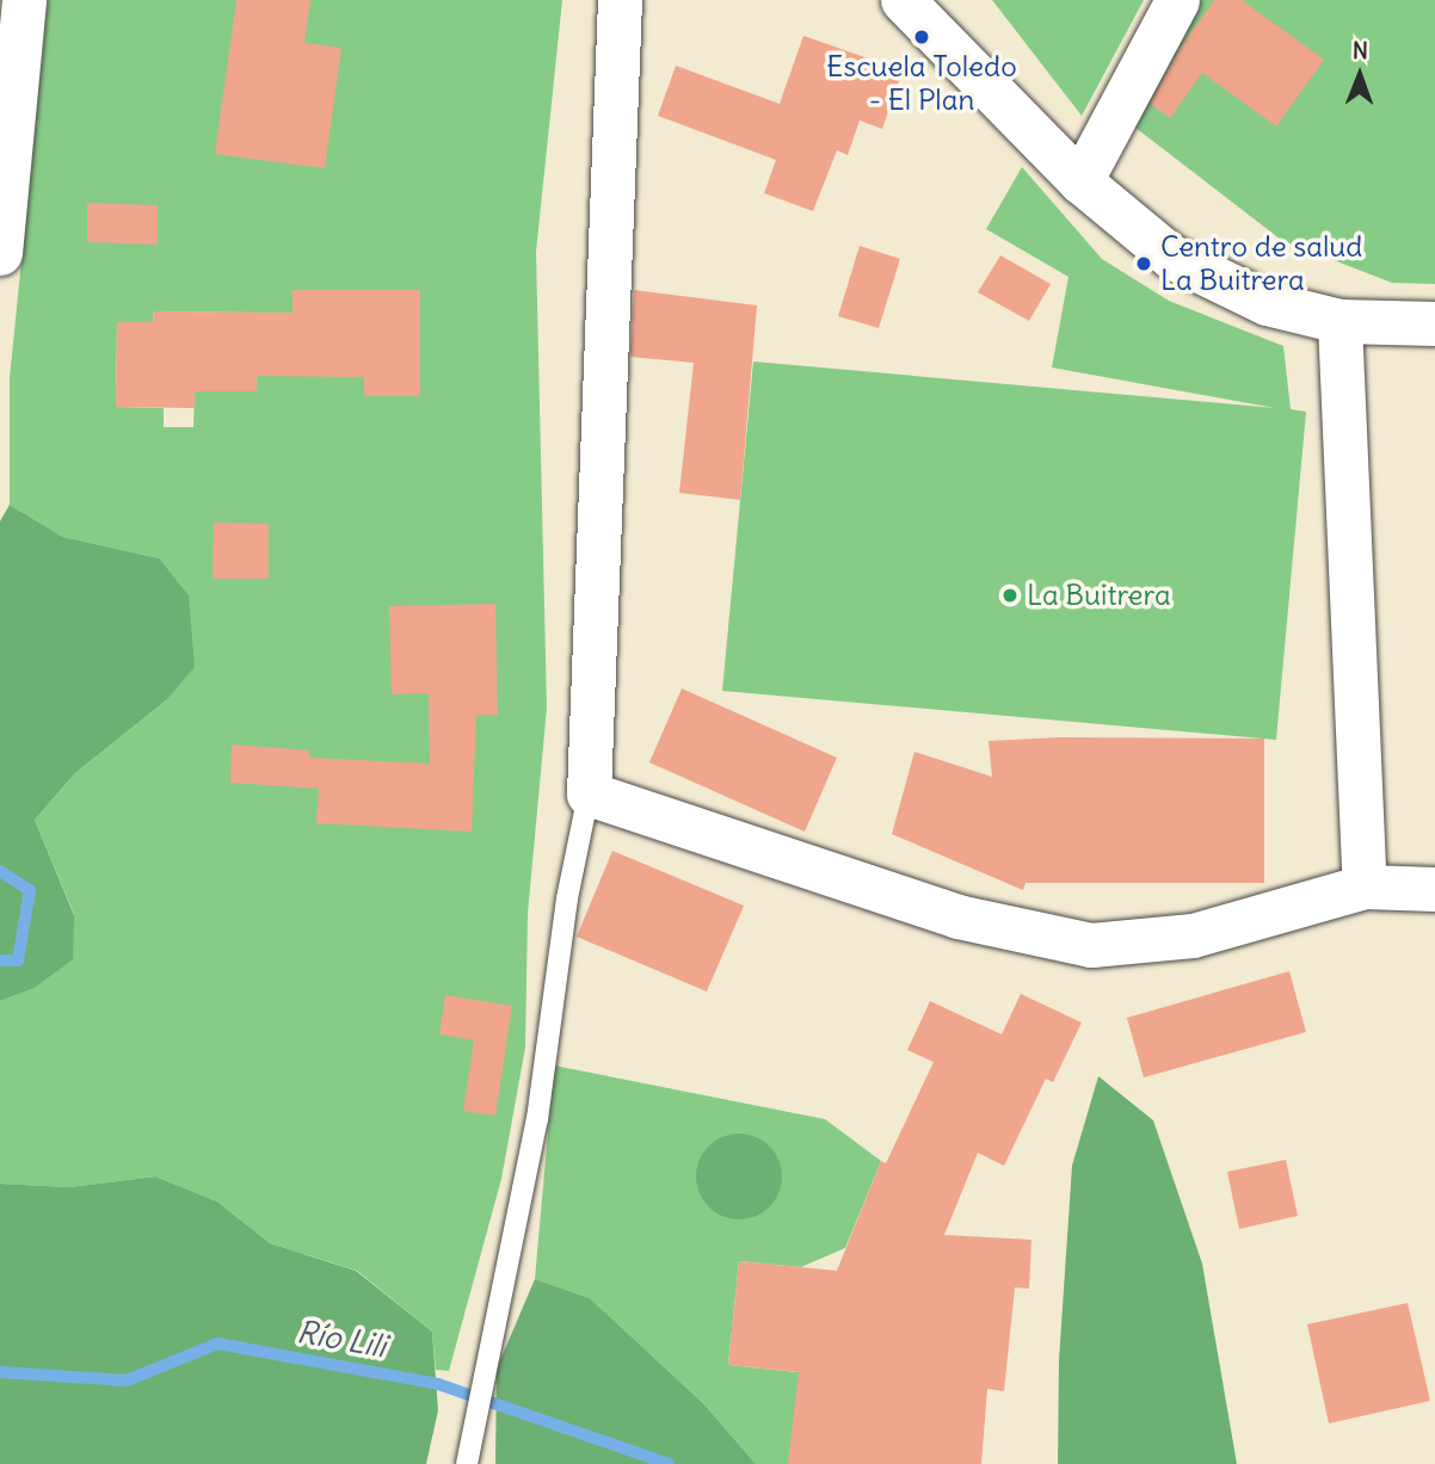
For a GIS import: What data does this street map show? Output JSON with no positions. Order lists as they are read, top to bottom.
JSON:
{
  "water": ["Río Lili"],
  "places": ["Escuela Toledo - El Plan", "Centro de salud La Buitrera", "La Buitrera"],
  "north": "top"
}
